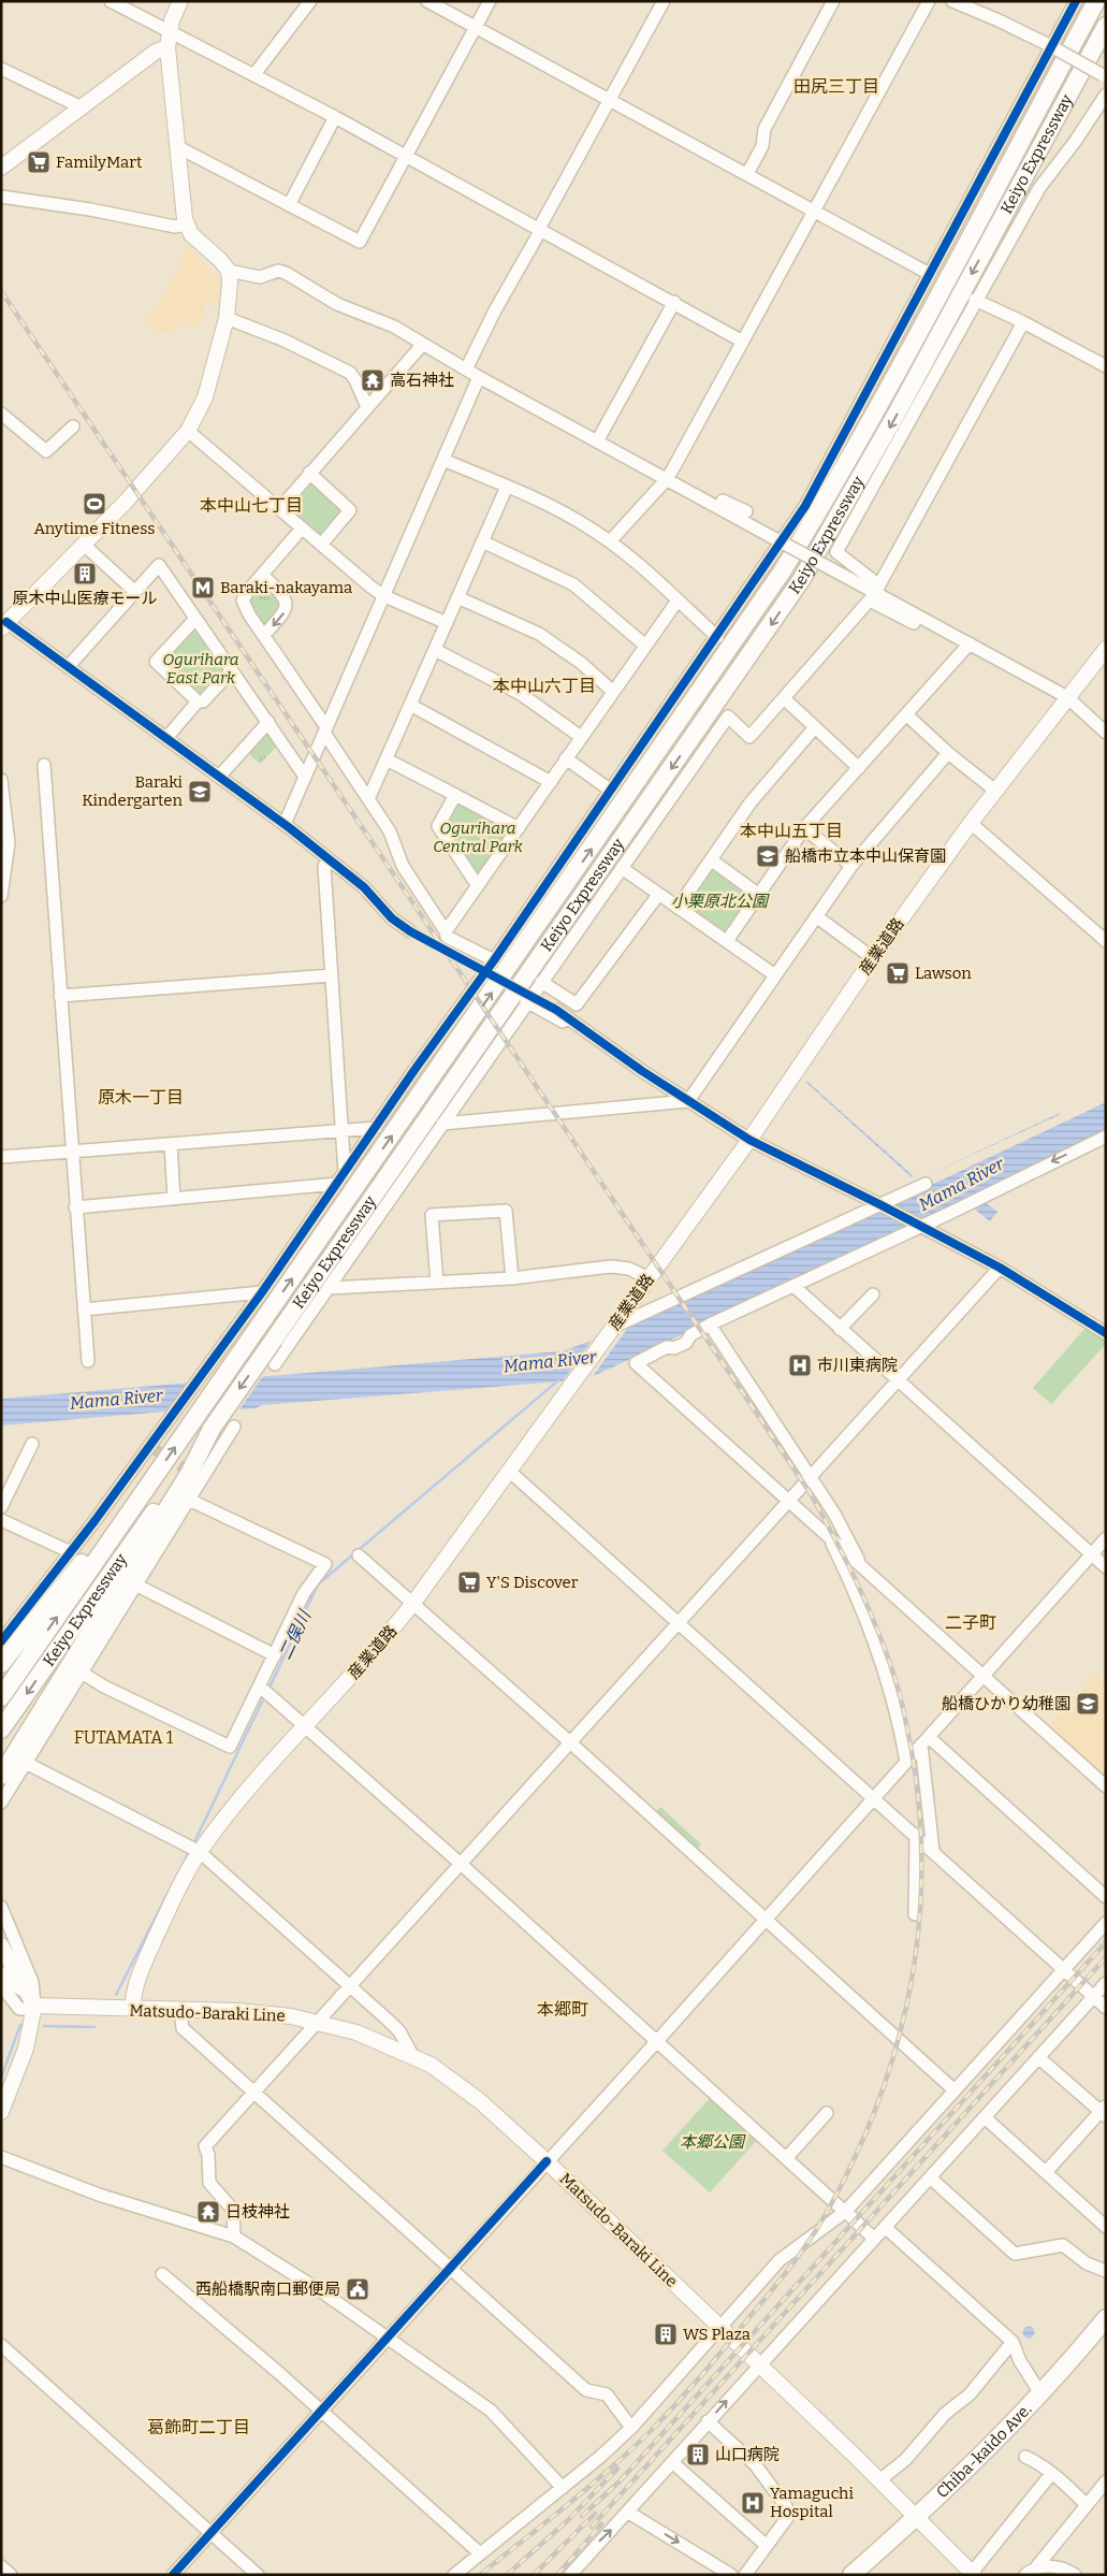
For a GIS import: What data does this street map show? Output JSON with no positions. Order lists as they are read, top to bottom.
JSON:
{
  "streets": {
    "highway": ["Keiyo Expressway", "Chiba-kaido Ave."],
    "main road": ["産業道路", "Matsudo-Baraki Line"]
  },
  "crossings": [
    ["産業道路", "Matsudo-Baraki Line"],
    ["Matsudo-Baraki Line", "Chiba-kaido Ave."]
  ],
  "districts": [
    "田尻三丁目",
    "本中山七丁目",
    "本中山六丁目",
    "本中山五丁目",
    "原木一丁目",
    "二子町",
    "FUTAMATA 1",
    "本郷町",
    "葛飾町二丁目"
  ],
  "water": ["Mama River", "二俣川"],
  "parks": [
    "Ogurihara East Park",
    "Ogurihara Central Park",
    "小栗原北公園",
    "本郷公園"
  ],
  "places": {
    "supermarket": ["FamilyMart", "Lawson", "Y'S Discover"],
    "temple": ["高石神社", "日枝神社"],
    "sports": ["Anytime Fitness"],
    "building": ["原木中山医療モール", "WS Plaza", "山口病院"],
    "metro station": ["Baraki-nakayama"],
    "school or university": ["Baraki Kindergarten", "船橋市立本中山保育園", "船橋ひかり幼稚園"],
    "hospital": ["市川東病院", "Yamaguchi Hospital"],
    "public building": ["西船橋駅南口郵便局"]
  }
}
